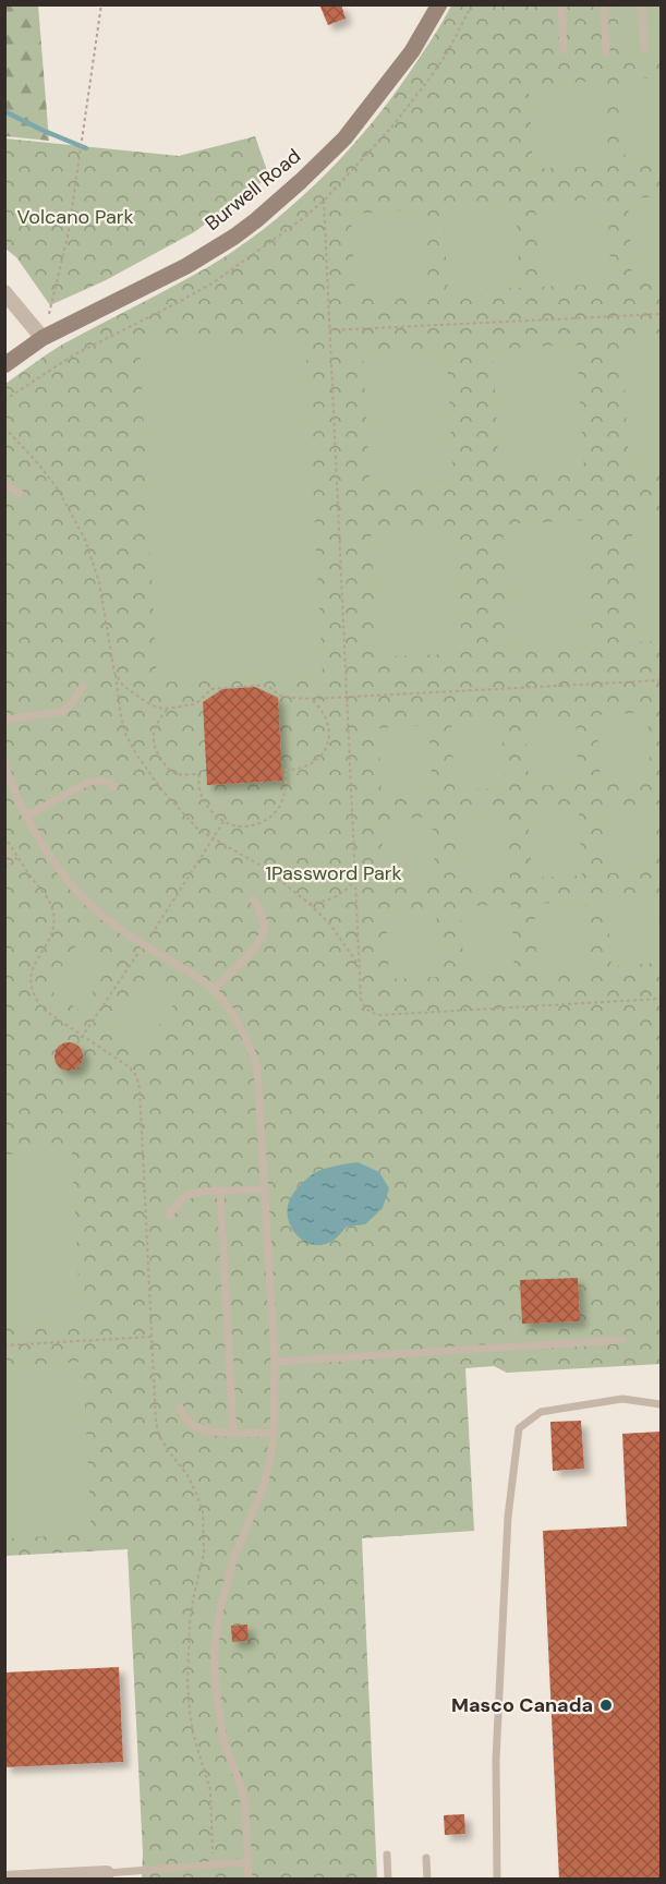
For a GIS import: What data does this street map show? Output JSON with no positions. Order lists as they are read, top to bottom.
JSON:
{
  "streets": {
    "main road": ["Burwell Road"]
  },
  "parks": ["Volcano Park", "1Password Park"],
  "places": ["Masco Canada"]
}
